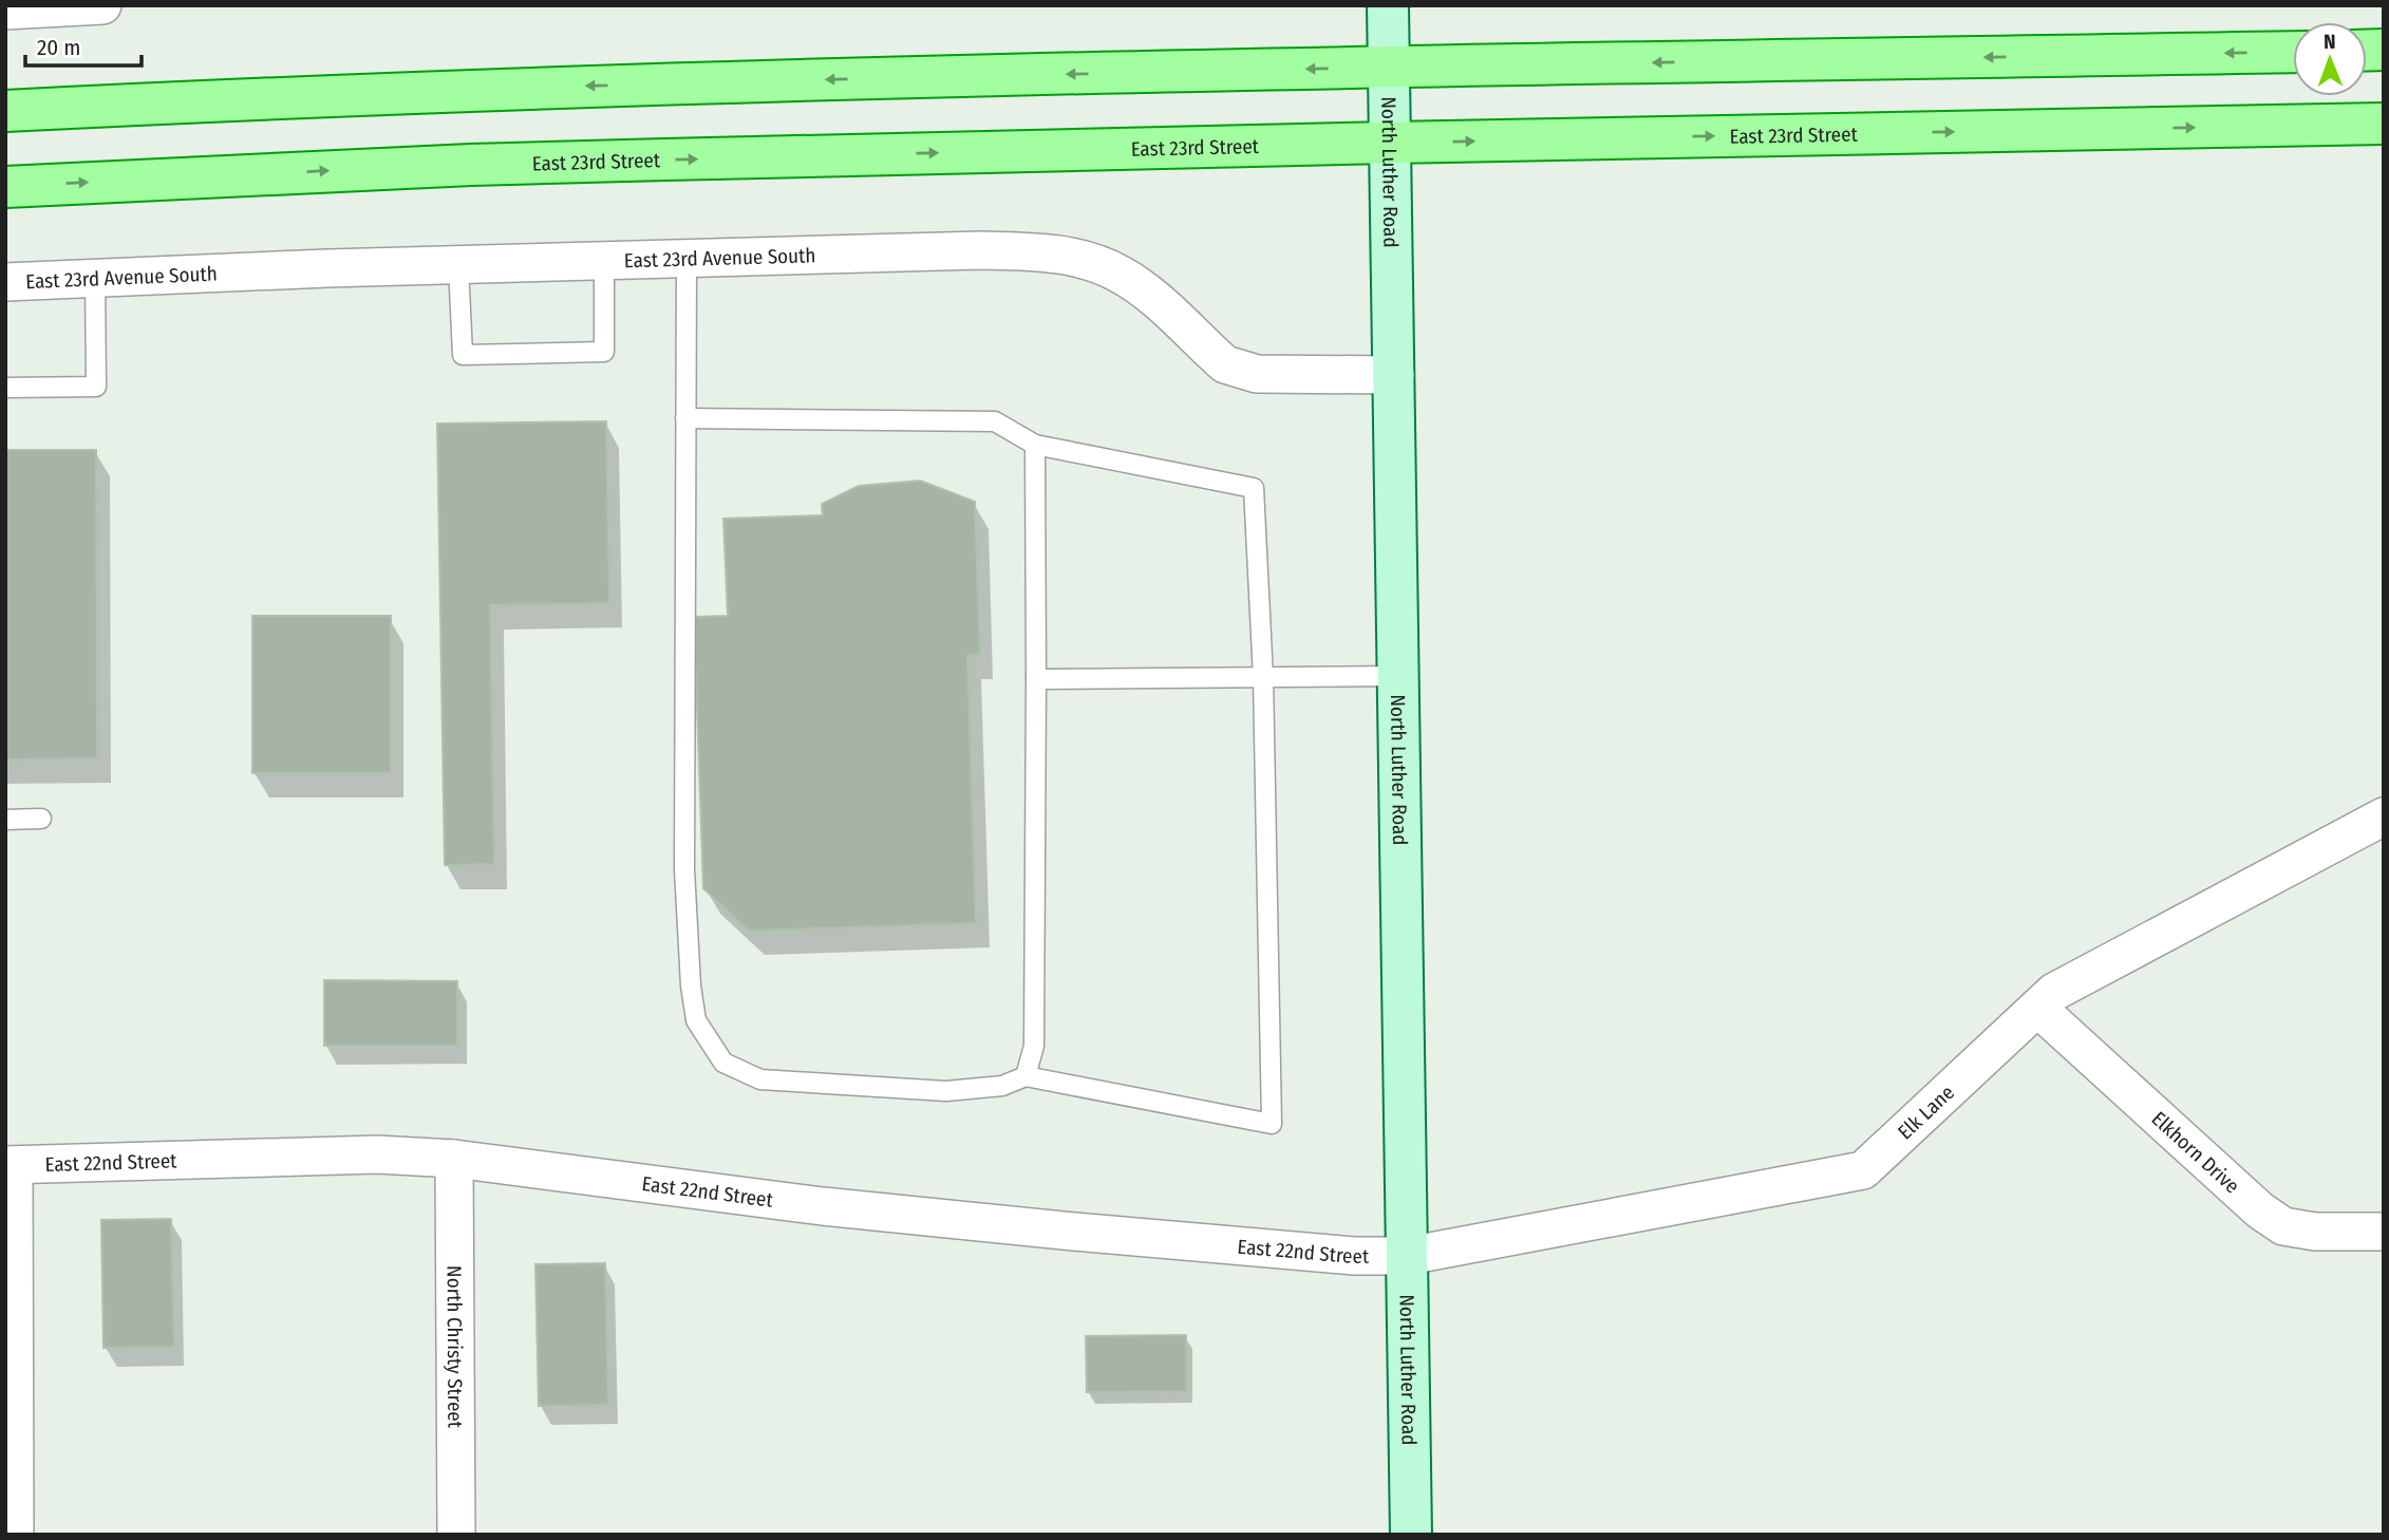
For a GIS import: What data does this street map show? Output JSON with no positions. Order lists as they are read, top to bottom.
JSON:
{
  "streets": {
    "main road": ["East 23rd Street"],
    "street": [
      "North Luther Road",
      "East 23rd Avenue South",
      "Elk Lane",
      "Elkhorn Drive",
      "East 22nd Street",
      "North Christy Street"
    ]
  },
  "crossings": [
    ["East 23rd Street", "North Luther Road"],
    ["North Luther Road", "East 23rd Avenue South"],
    ["North Luther Road", "Elk Lane"],
    ["North Luther Road", "East 22nd Street"],
    ["Elk Lane", "Elkhorn Drive"],
    ["Elk Lane", "East 22nd Street"],
    ["East 22nd Street", "North Christy Street"]
  ],
  "scale_bar": "20 m",
  "north": "top"
}
